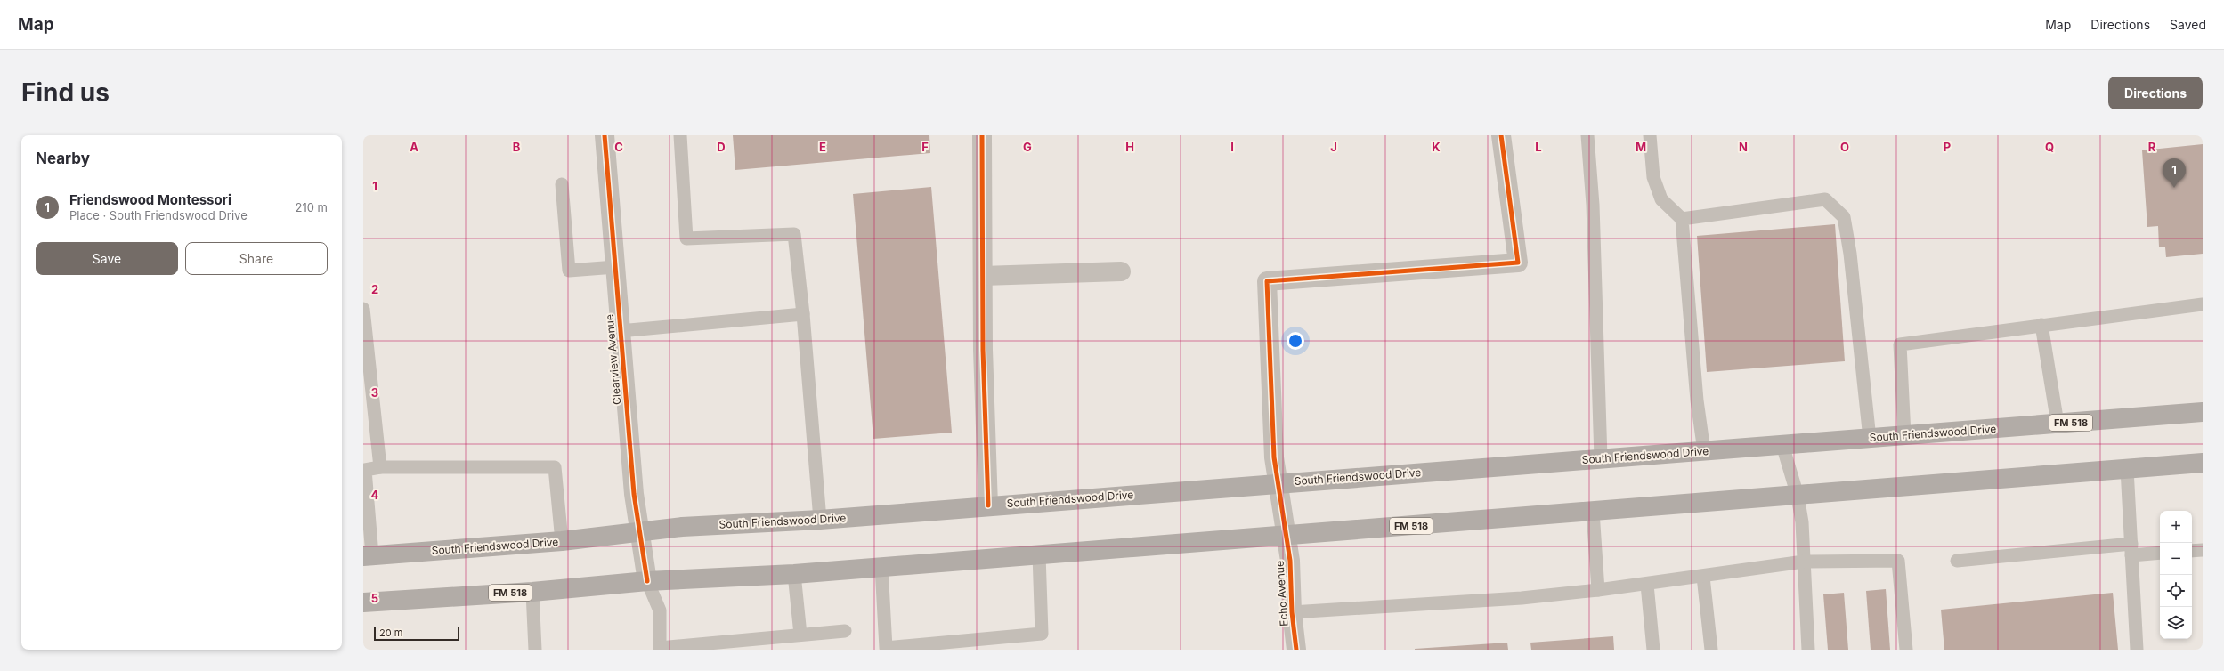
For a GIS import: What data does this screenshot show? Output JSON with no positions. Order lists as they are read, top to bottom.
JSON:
{
  "streets": {
    "main road": ["FM 518", "South Friendswood Drive"],
    "street": ["Clearview Avenue", "Echo Avenue"]
  },
  "crossings": [
    ["Clearview Avenue", "FM 518"],
    ["Clearview Avenue", "South Friendswood Drive"],
    ["FM 518", "Echo Avenue"],
    ["South Friendswood Drive", "Echo Avenue"]
  ],
  "scale_bar": "20 m",
  "page": {
    "header": "Map",
    "nav": ["Map", "Directions", "Saved"],
    "buttons": [
      "Directions",
      ["Save", "Share"]
    ],
    "title": "Find us",
    "heading": "Nearby",
    "pins": "1",
    "list": [
      {
        "mark": "1",
        "name": "Friendswood Montessori",
        "note": "Place · South Friendswood Drive",
        "value": "210 m"
      }
    ],
    "map_buttons": ["+", "−"],
    "scale": "20 m"
  },
  "grid": {
    "columns": [
      "A",
      "B",
      "C",
      "D",
      "E",
      "F",
      "G",
      "H",
      "I",
      "J",
      "K",
      "L",
      "M",
      "N",
      "O",
      "P",
      "Q",
      "R"
    ],
    "rows": [
      "1",
      "2",
      "3",
      "4",
      "5"
    ]
  }
}
